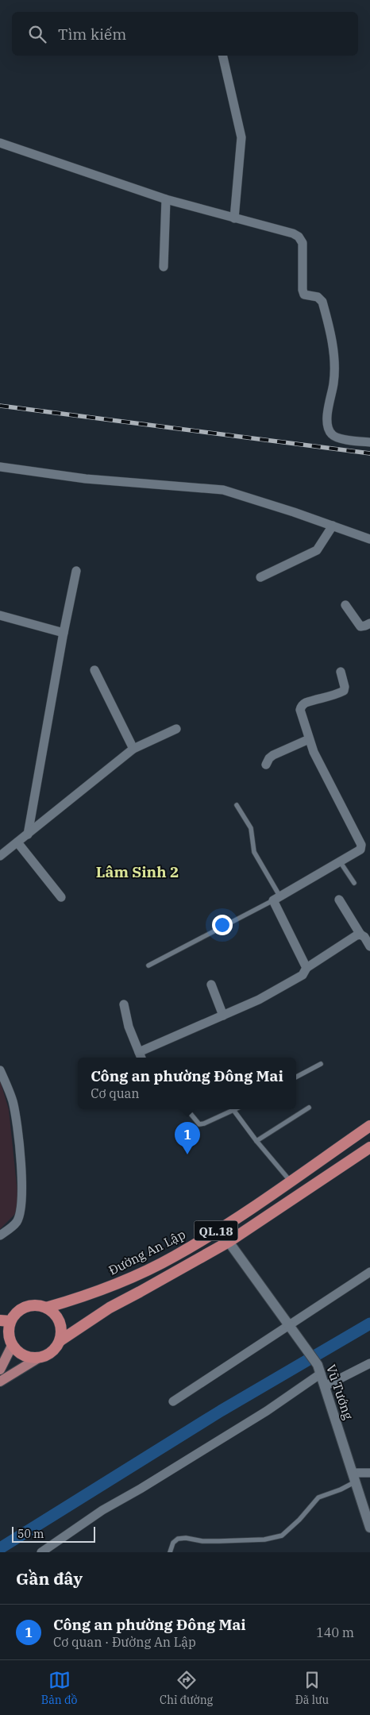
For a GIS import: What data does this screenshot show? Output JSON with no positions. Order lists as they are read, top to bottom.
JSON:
{
  "streets": {
    "highway": ["QL.18", "Đường An Lập"],
    "street": ["Vũ Tướng"]
  },
  "crossings": [
    ["QL.18", "Đường An Lập"],
    ["QL.18", "Vũ Tướng"]
  ],
  "districts": ["Lâm Sinh 2"],
  "scale_bar": "50 m",
  "page": {
    "search": "Tìm kiếm",
    "popup": ["Công an phường Đông Mai", "Cơ quan"],
    "pins": "1",
    "scale": "50 m",
    "heading": "Gần đây",
    "list": [
      {
        "mark": "1",
        "name": "Công an phường Đông Mai",
        "note": "Cơ quan · Đường An Lập",
        "value": "140 m"
      }
    ],
    "nav": ["Bản đồ", "Chỉ đường", "Đã lưu"]
  }
}
